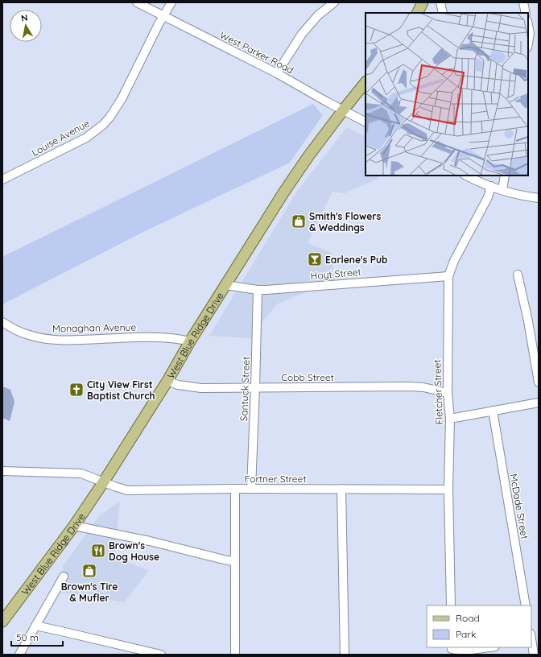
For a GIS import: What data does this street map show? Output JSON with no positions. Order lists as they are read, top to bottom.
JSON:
{
  "streets": {
    "main road": ["West Blue Ridge Drive"],
    "street": [
      "West Parker Road",
      "Louise Avenue",
      "Hoyt Street",
      "Monaghan Avenue",
      "Cobb Street",
      "Santuck Street",
      "Fletcher Street",
      "Fortner Street",
      "McDade Street"
    ]
  },
  "crossings": [
    ["West Parker Road", "Louise Avenue"],
    ["West Parker Road", "West Blue Ridge Drive"],
    ["Hoyt Street", "West Blue Ridge Drive"],
    ["Hoyt Street", "Santuck Street"],
    ["Hoyt Street", "Fletcher Street"],
    ["Monaghan Avenue", "West Blue Ridge Drive"],
    ["West Blue Ridge Drive", "Cobb Street"],
    ["West Blue Ridge Drive", "Fortner Street"],
    ["Cobb Street", "Santuck Street"],
    ["Cobb Street", "Fletcher Street"],
    ["Santuck Street", "Fortner Street"],
    ["Fletcher Street", "Fortner Street"]
  ],
  "places": {
    "shop": ["Smith's Flowers & Weddings", "Brown's Tire & Mufler"],
    "bar": ["Earlene's Pub"],
    "church": ["City View First Baptist Church"],
    "restaurant": ["Brown's Dog House"]
  },
  "legend": ["Road", "Park"],
  "scale_bar": "50 m",
  "north": "top"
}
